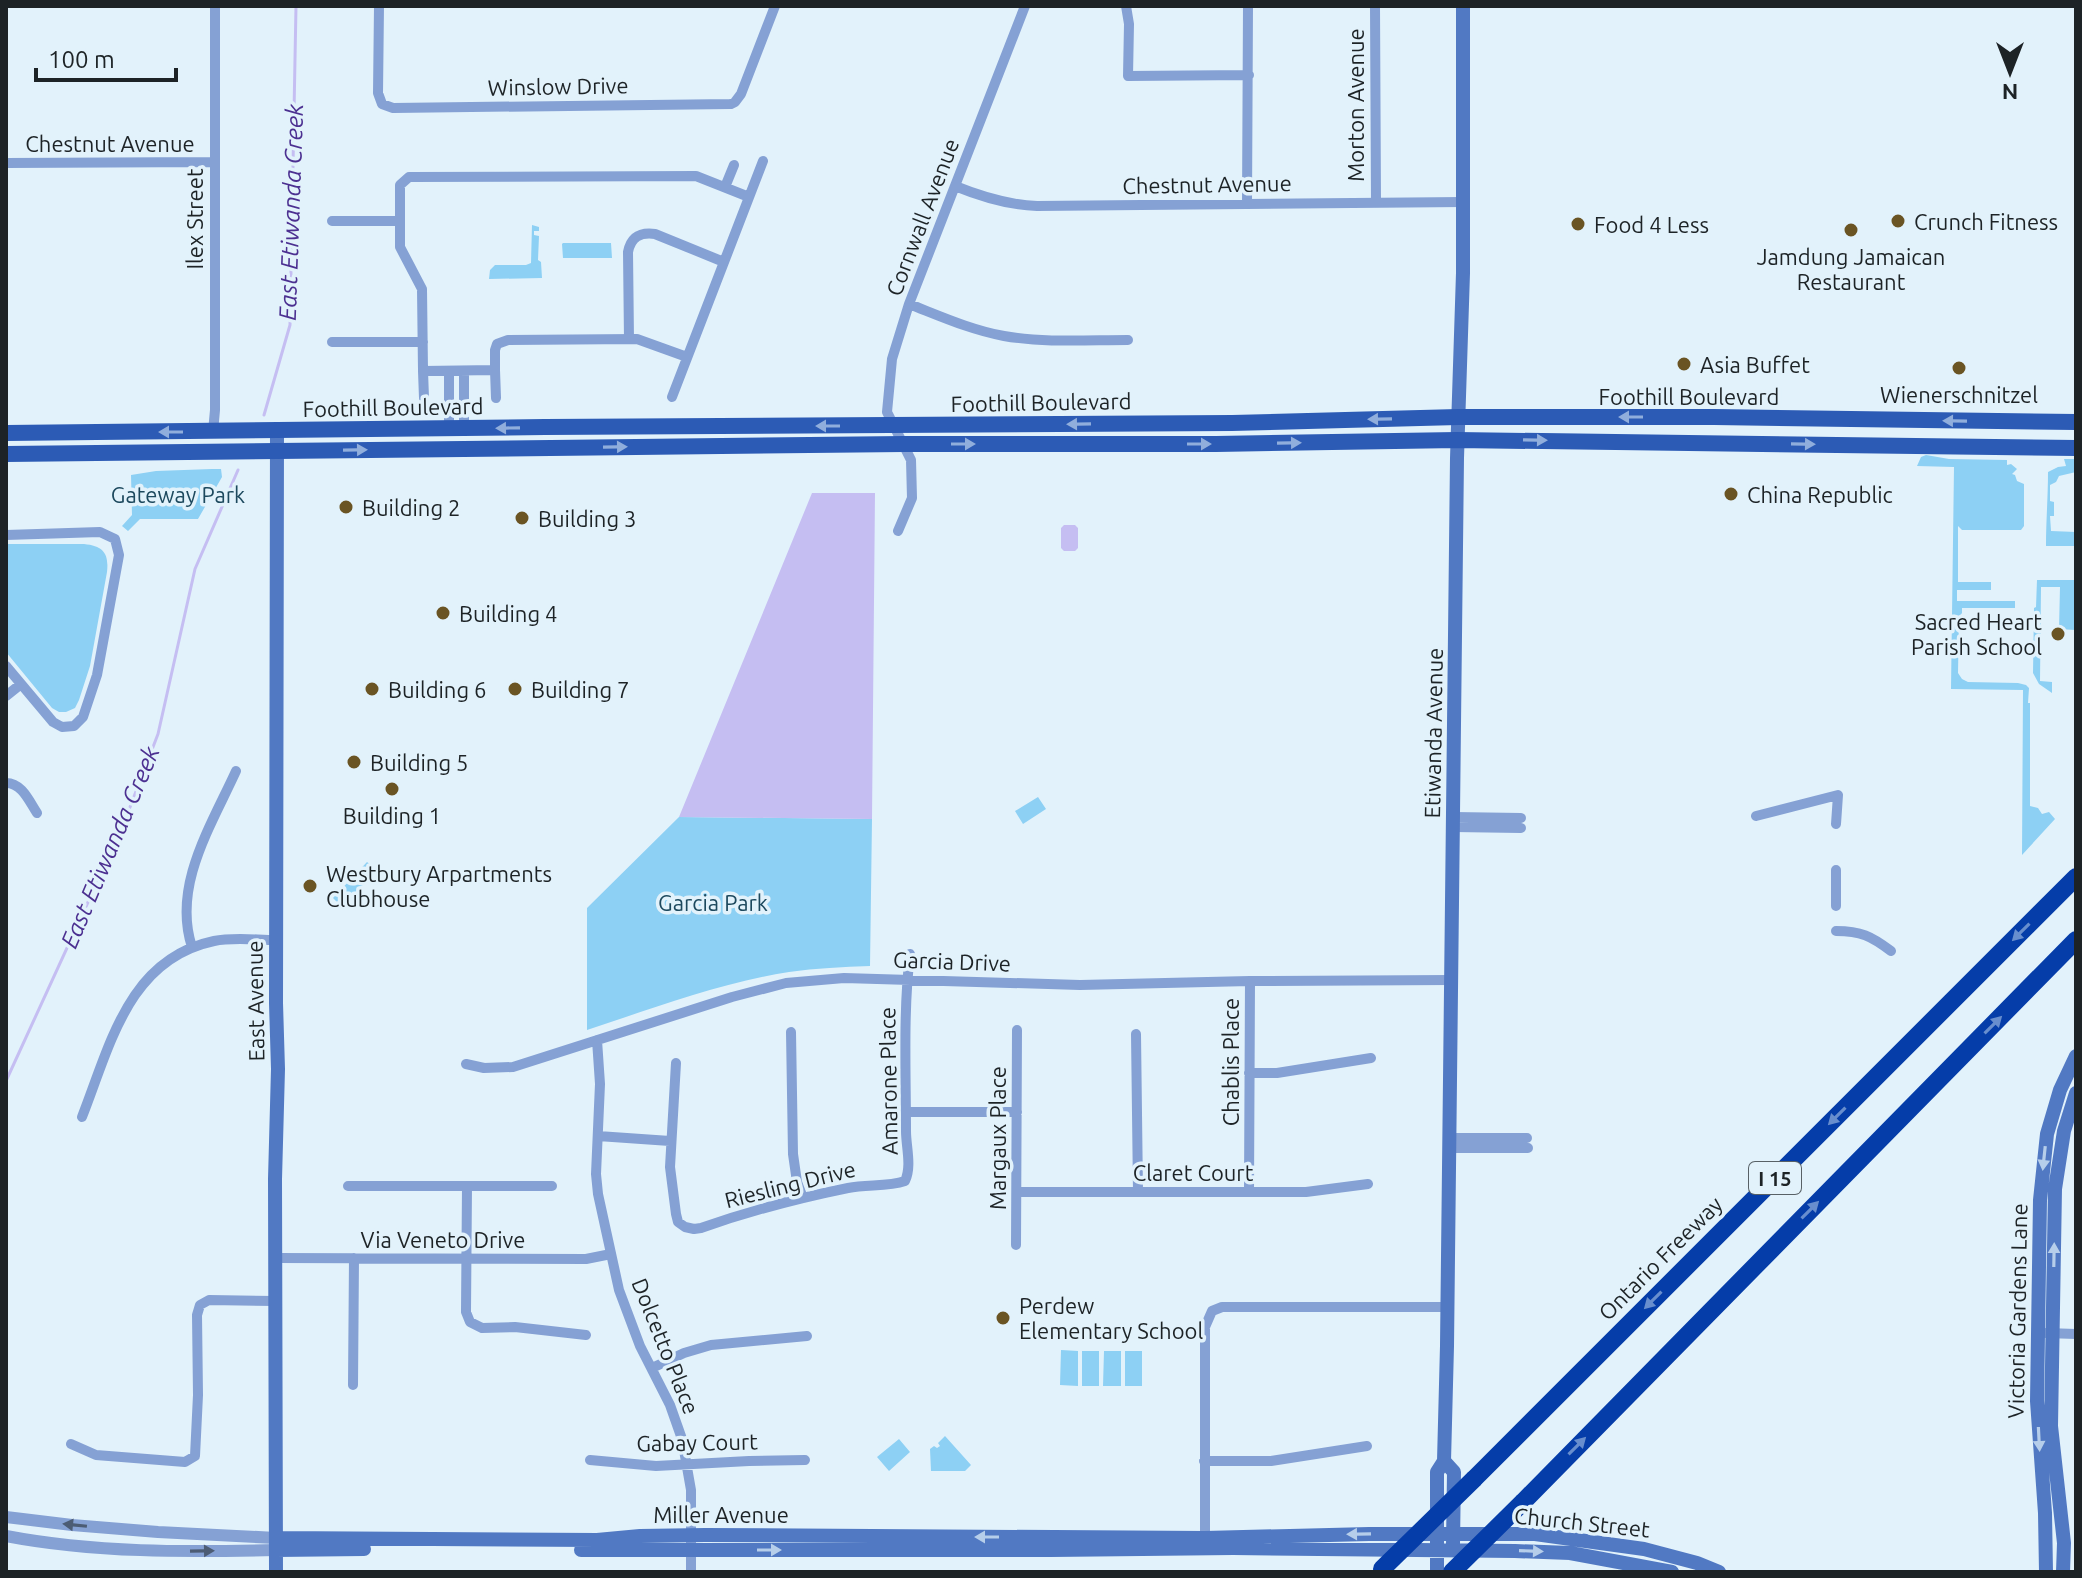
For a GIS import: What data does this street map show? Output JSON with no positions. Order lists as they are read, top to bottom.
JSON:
{
  "streets": {
    "highway": ["I 15", "Ontario Freeway"],
    "main road": [
      "Foothill Boulevard",
      "Etiwanda Avenue",
      "East Avenue",
      "Victoria Gardens Lane",
      "Miller Avenue",
      "Church Street"
    ],
    "street": [
      "Winslow Drive",
      "Morton Avenue",
      "Chestnut Avenue",
      "Cornwall Avenue",
      "Ilex Street",
      "Garcia Drive",
      "Chablis Place",
      "Amarone Place",
      "Margaux Place",
      "Claret Court",
      "Riesling Drive",
      "Via Veneto Drive",
      "Dolcetto Place",
      "Gabay Court"
    ]
  },
  "crossings": [
    ["Morton Avenue", "Chestnut Avenue"],
    ["Chestnut Avenue", "Cornwall Avenue"],
    ["Chestnut Avenue", "Ilex Street"],
    ["Chestnut Avenue", "Etiwanda Avenue"],
    ["Cornwall Avenue", "Foothill Boulevard"],
    ["Ilex Street", "Foothill Boulevard"],
    ["Foothill Boulevard", "Etiwanda Avenue"],
    ["Foothill Boulevard", "East Avenue"],
    ["Etiwanda Avenue", "Garcia Drive"],
    ["Etiwanda Avenue", "I 15"],
    ["Etiwanda Avenue", "Miller Avenue"],
    ["Etiwanda Avenue", "Church Street"],
    ["Garcia Drive", "Chablis Place"],
    ["Garcia Drive", "Amarone Place"],
    ["Garcia Drive", "Dolcetto Place"],
    ["East Avenue", "Via Veneto Drive"],
    ["East Avenue", "Miller Avenue"],
    ["Chablis Place", "Claret Court"],
    ["Amarone Place", "Riesling Drive"],
    ["Margaux Place", "Claret Court"],
    ["Via Veneto Drive", "Dolcetto Place"],
    ["Dolcetto Place", "Gabay Court"],
    ["Dolcetto Place", "Miller Avenue"],
    ["Miller Avenue", "Church Street"]
  ],
  "water": ["East Etiwanda Creek"],
  "parks": ["Gateway Park", "Garcia Park"],
  "places": [
    "Crunch Fitness",
    "Food 4 Less",
    "Jamdung Jamaican Restaurant",
    "Asia Buffet",
    "Wienerschnitzel",
    "China Republic",
    "Building 2",
    "Building 3",
    "Building 4",
    "Sacred Heart Parish School",
    "Building 6",
    "Building 7",
    "Building 5",
    "Building 1",
    "Westbury Arpartments Clubhouse",
    "Perdew Elementary School"
  ],
  "scale_bar": "100 m",
  "north": "bottom"
}
